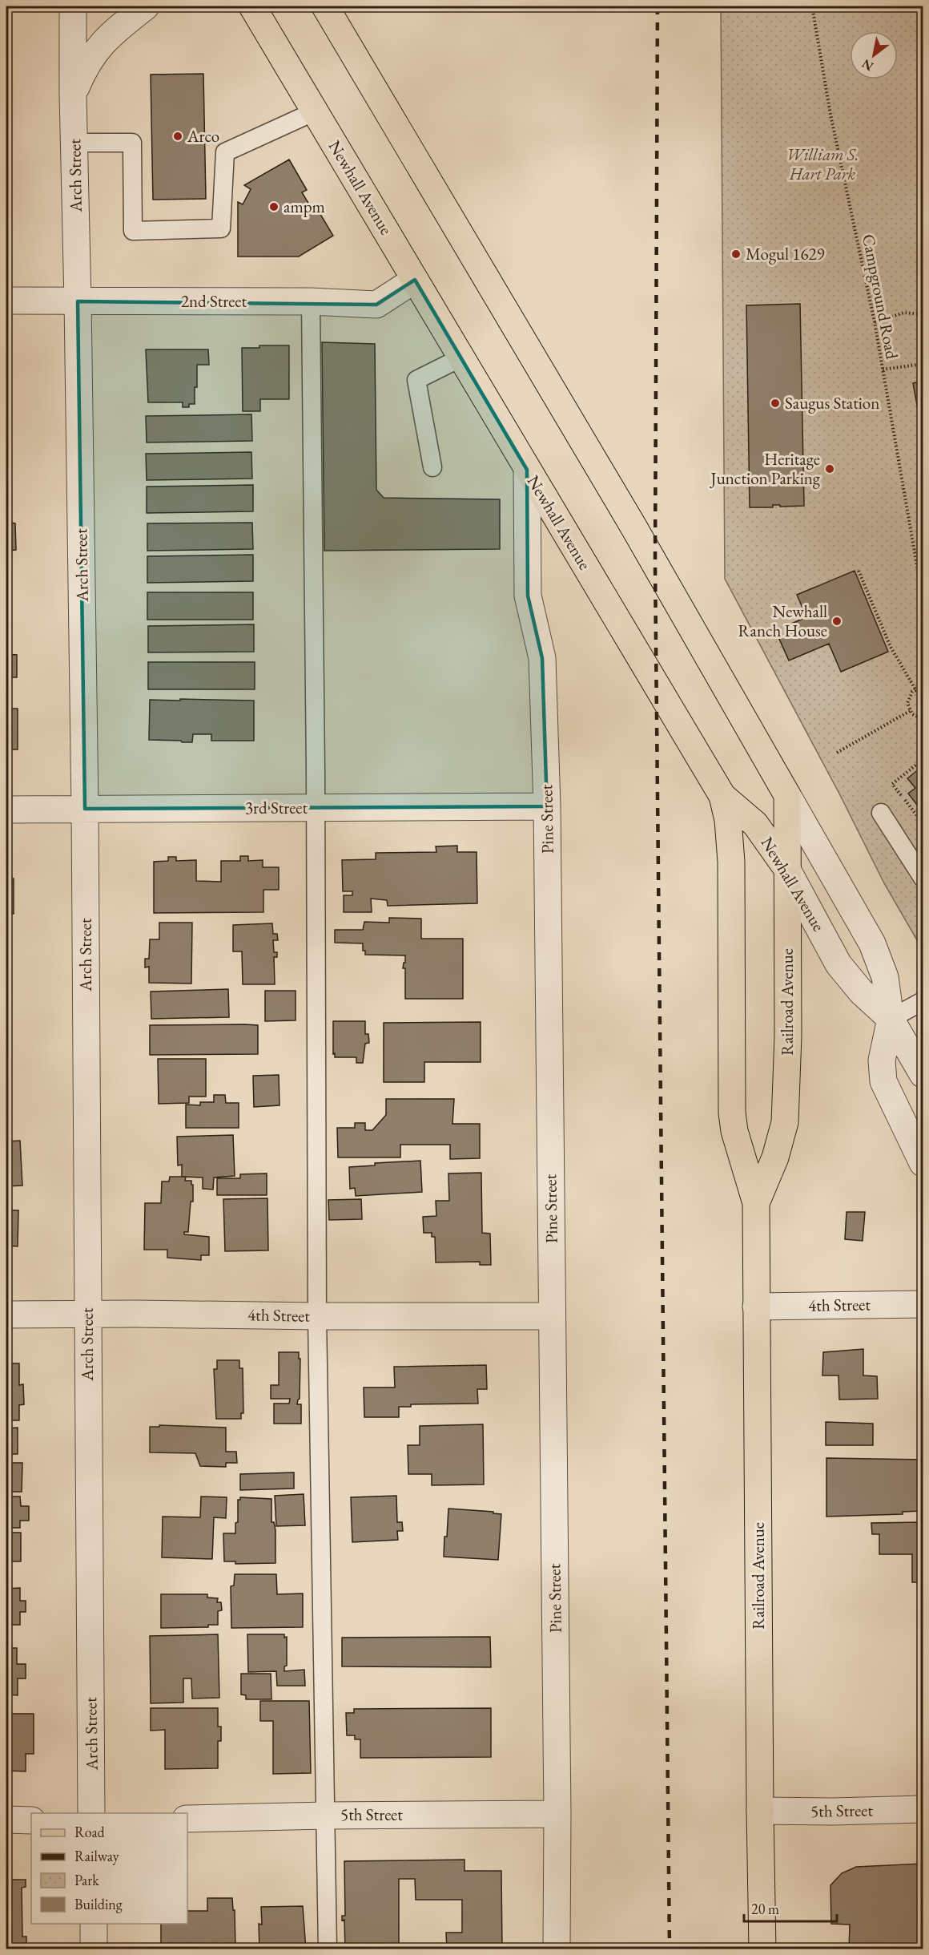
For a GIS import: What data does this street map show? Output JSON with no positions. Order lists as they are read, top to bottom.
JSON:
{
  "streets": {
    "main road": ["Newhall Avenue", "Railroad Avenue"],
    "street": [
      "Arch Street",
      "2nd Street",
      "3rd Street",
      "Pine Street",
      "4th Street",
      "5th Street"
    ],
    "path": ["Campground Road"]
  },
  "crossings": [
    ["Arch Street", "2nd Street"],
    ["Arch Street", "3rd Street"],
    ["Arch Street", "4th Street"],
    ["Newhall Avenue", "2nd Street"],
    ["Newhall Avenue", "Pine Street"],
    ["Newhall Avenue", "Railroad Avenue"],
    ["3rd Street", "Pine Street"],
    ["Pine Street", "4th Street"],
    ["Pine Street", "5th Street"],
    ["Railroad Avenue", "4th Street"],
    ["Railroad Avenue", "5th Street"]
  ],
  "parks": ["William S. Hart Park"],
  "places": [
    "Arco",
    "ampm",
    "Mogul 1629",
    "Saugus Station",
    "Heritage Junction Parking",
    "Newhall Ranch House"
  ],
  "legend": [
    "Road",
    "Railway",
    "Park",
    "Building"
  ],
  "scale_bar": "20 m",
  "north": "bottom left"
}
